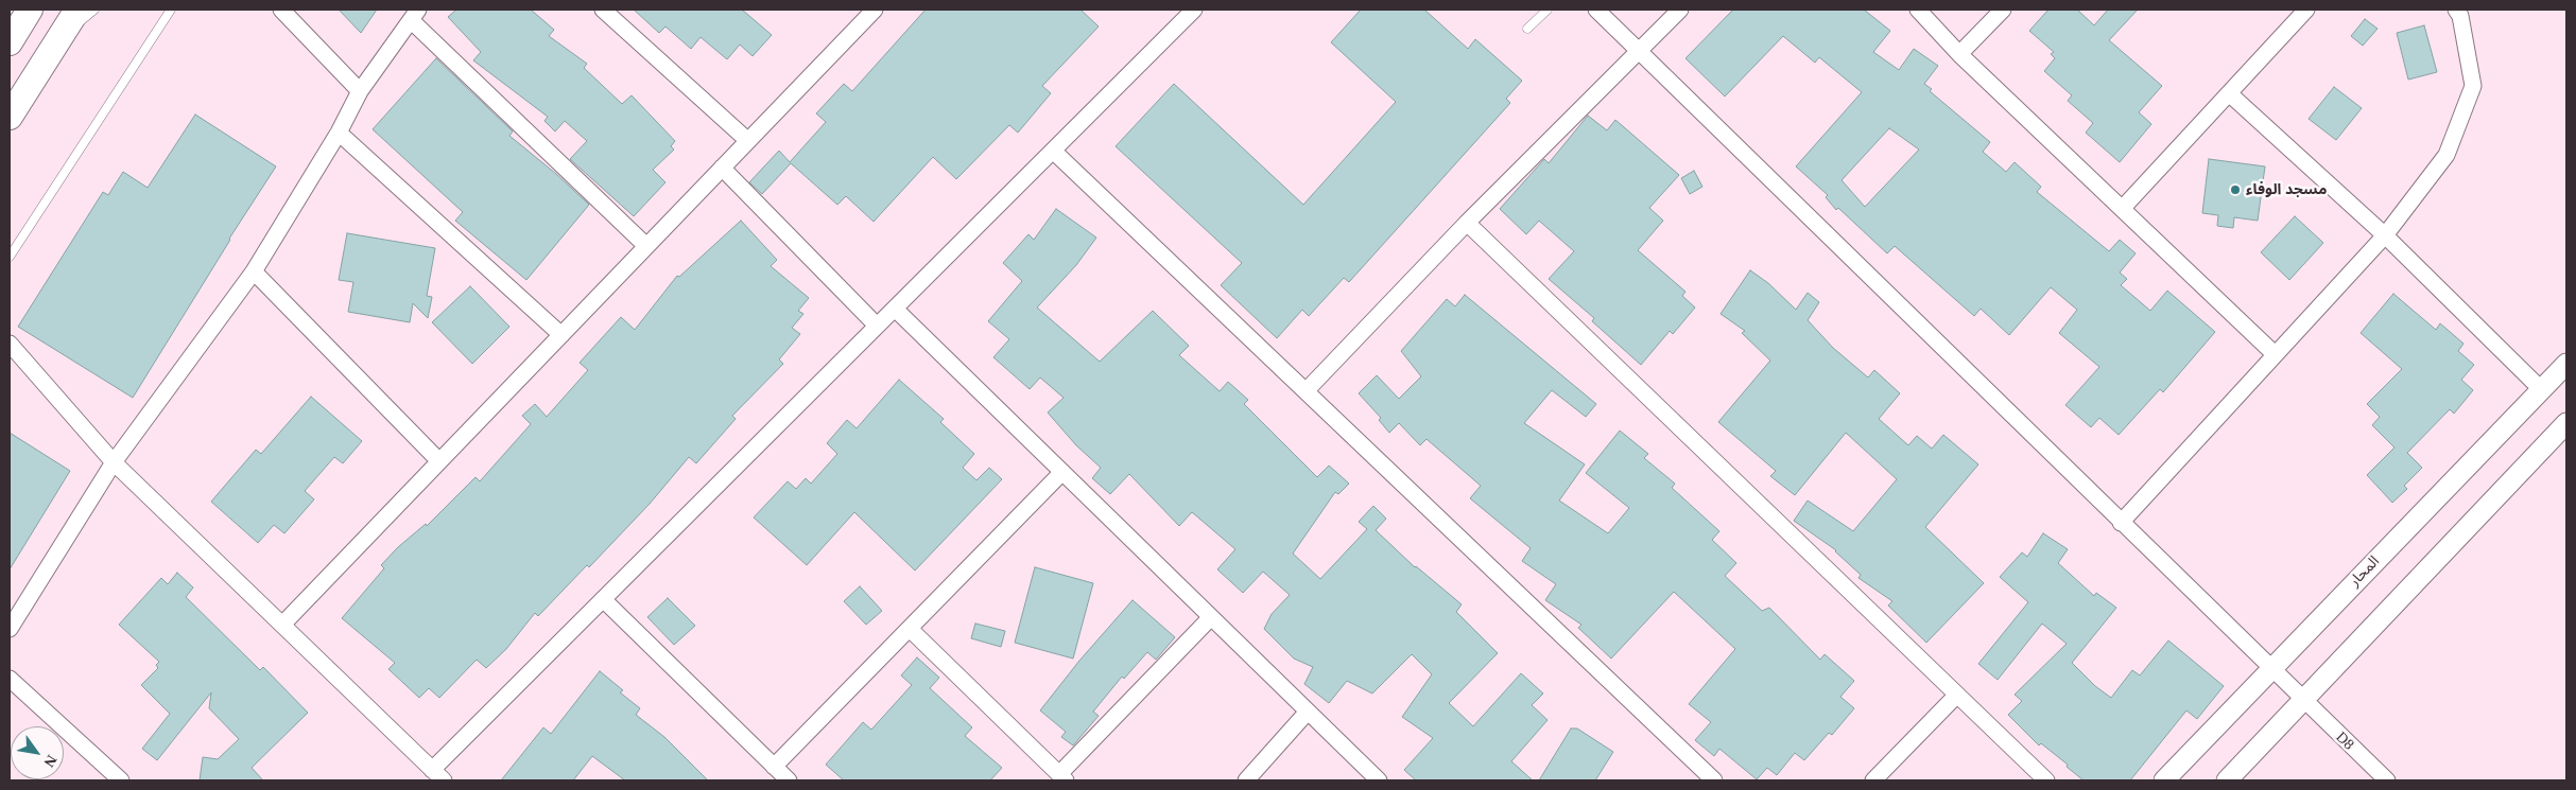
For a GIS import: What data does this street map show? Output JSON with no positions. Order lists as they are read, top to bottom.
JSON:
{
  "streets": {
    "street": ["المحار", "D8"]
  },
  "crossings": [
    ["المحار", "D8"]
  ],
  "places": ["مسجد الوفاء"],
  "north": "bottom right"
}
